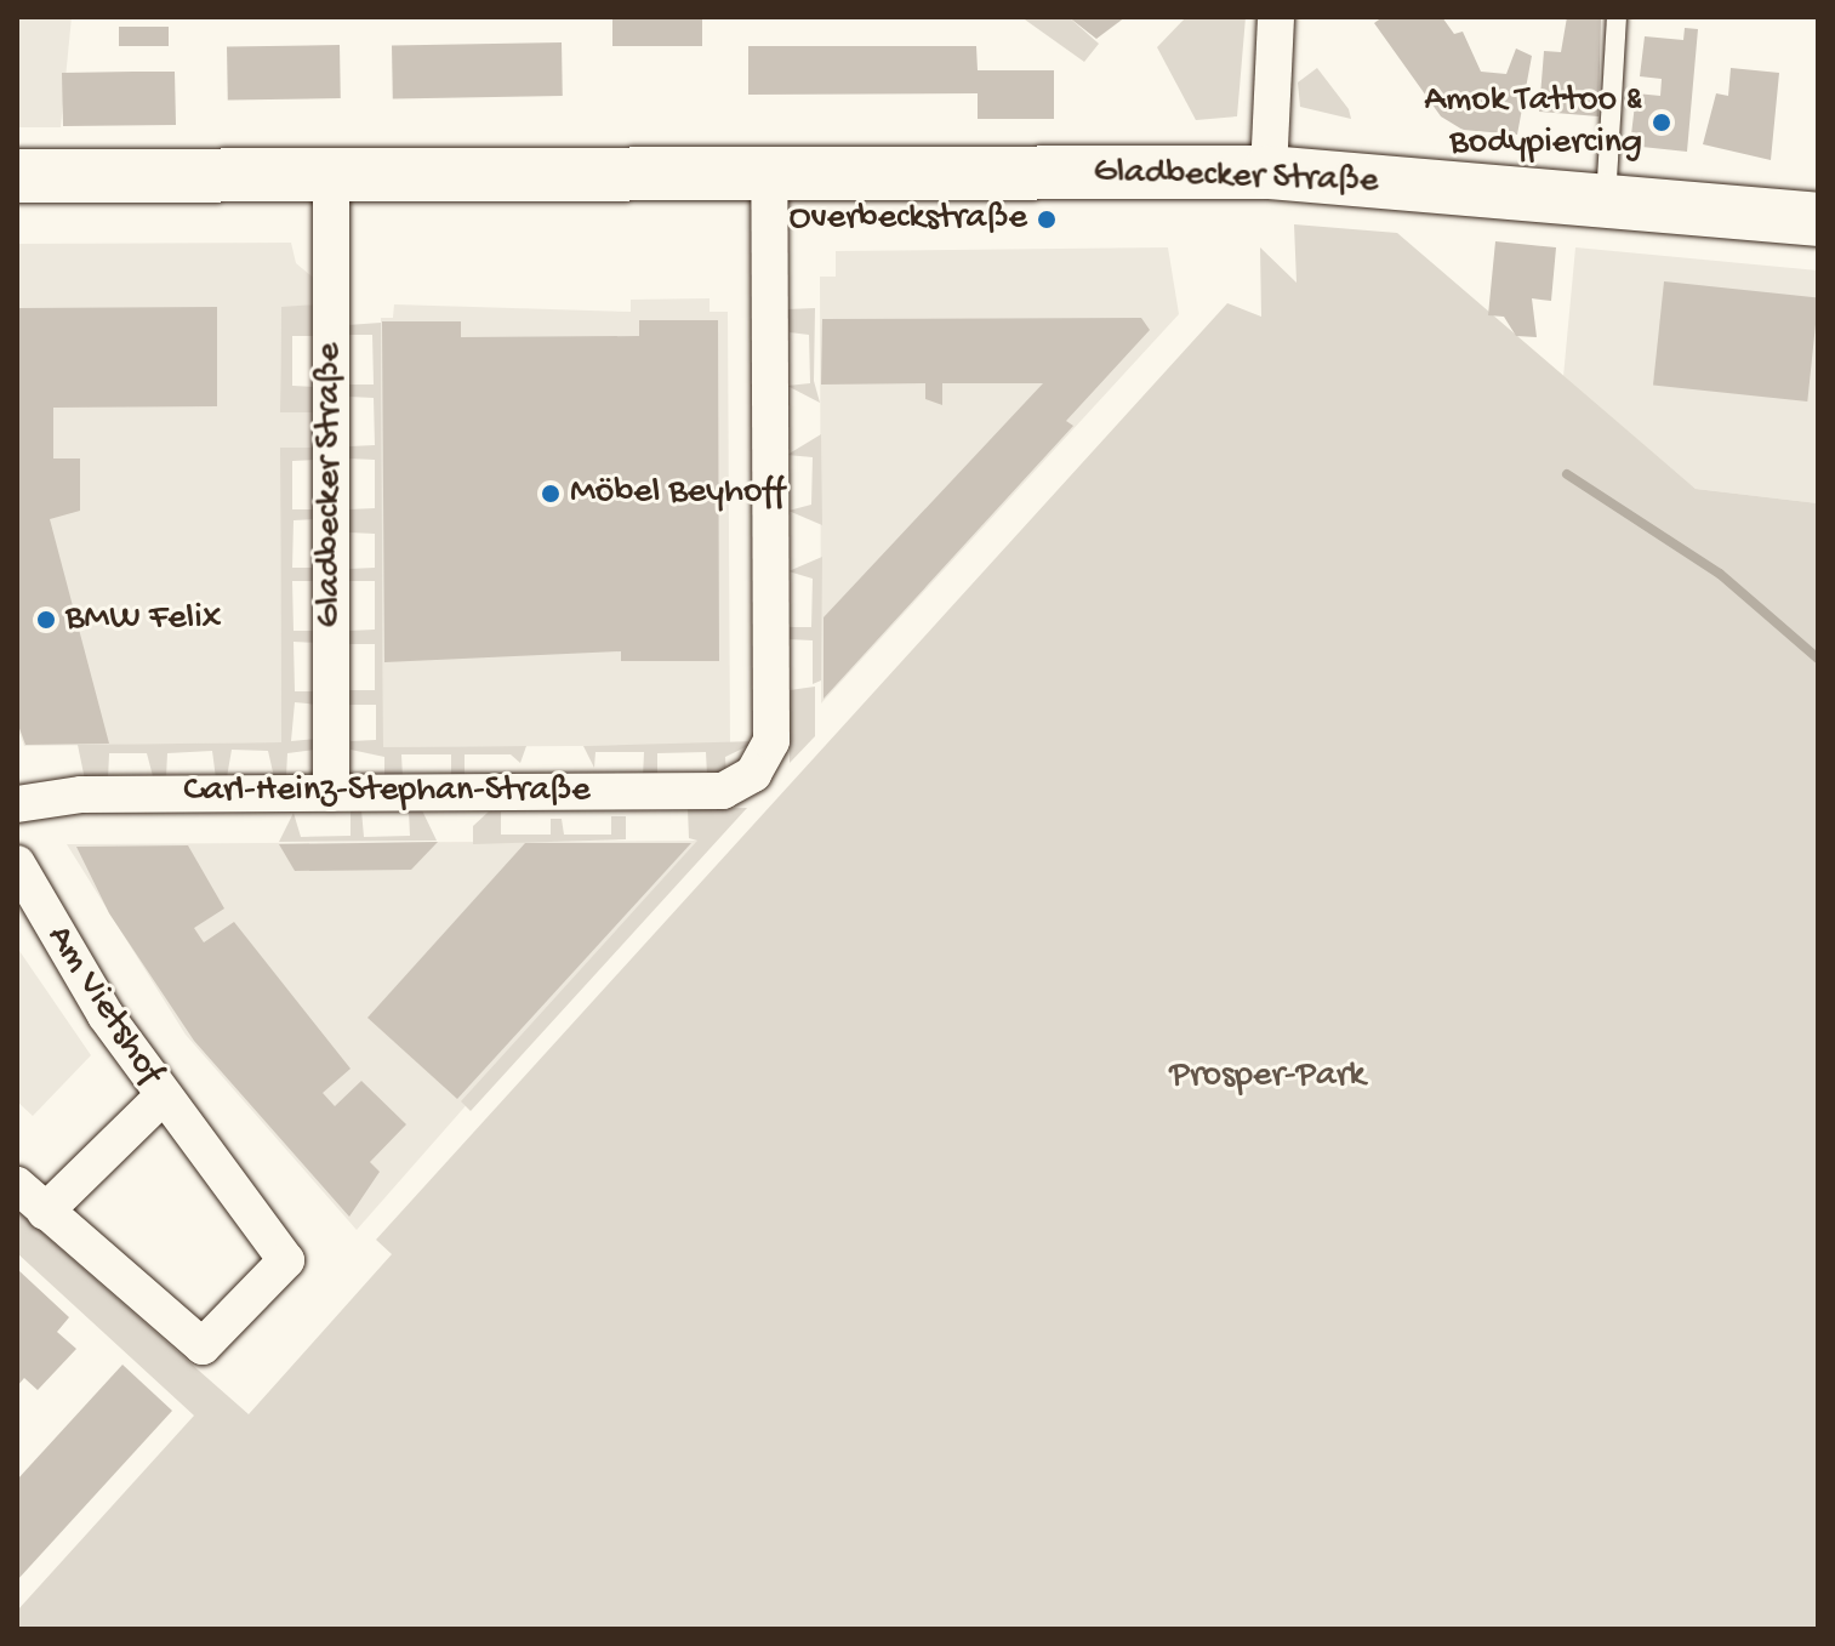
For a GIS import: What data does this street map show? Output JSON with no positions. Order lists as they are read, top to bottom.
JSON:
{
  "streets": {
    "main road": ["Gladbecker Straße"],
    "street": ["Carl-Heinz-Stephan-Straße", "Am Vietshof"]
  },
  "crossings": [
    ["Gladbecker Straße", "Carl-Heinz-Stephan-Straße"]
  ],
  "parks": ["Prosper-Park"],
  "places": [
    "Amok Tattoo & Bodypiercing",
    "Overbeckstraße",
    "Möbel Beyhoff",
    "BMW Felix"
  ]
}
